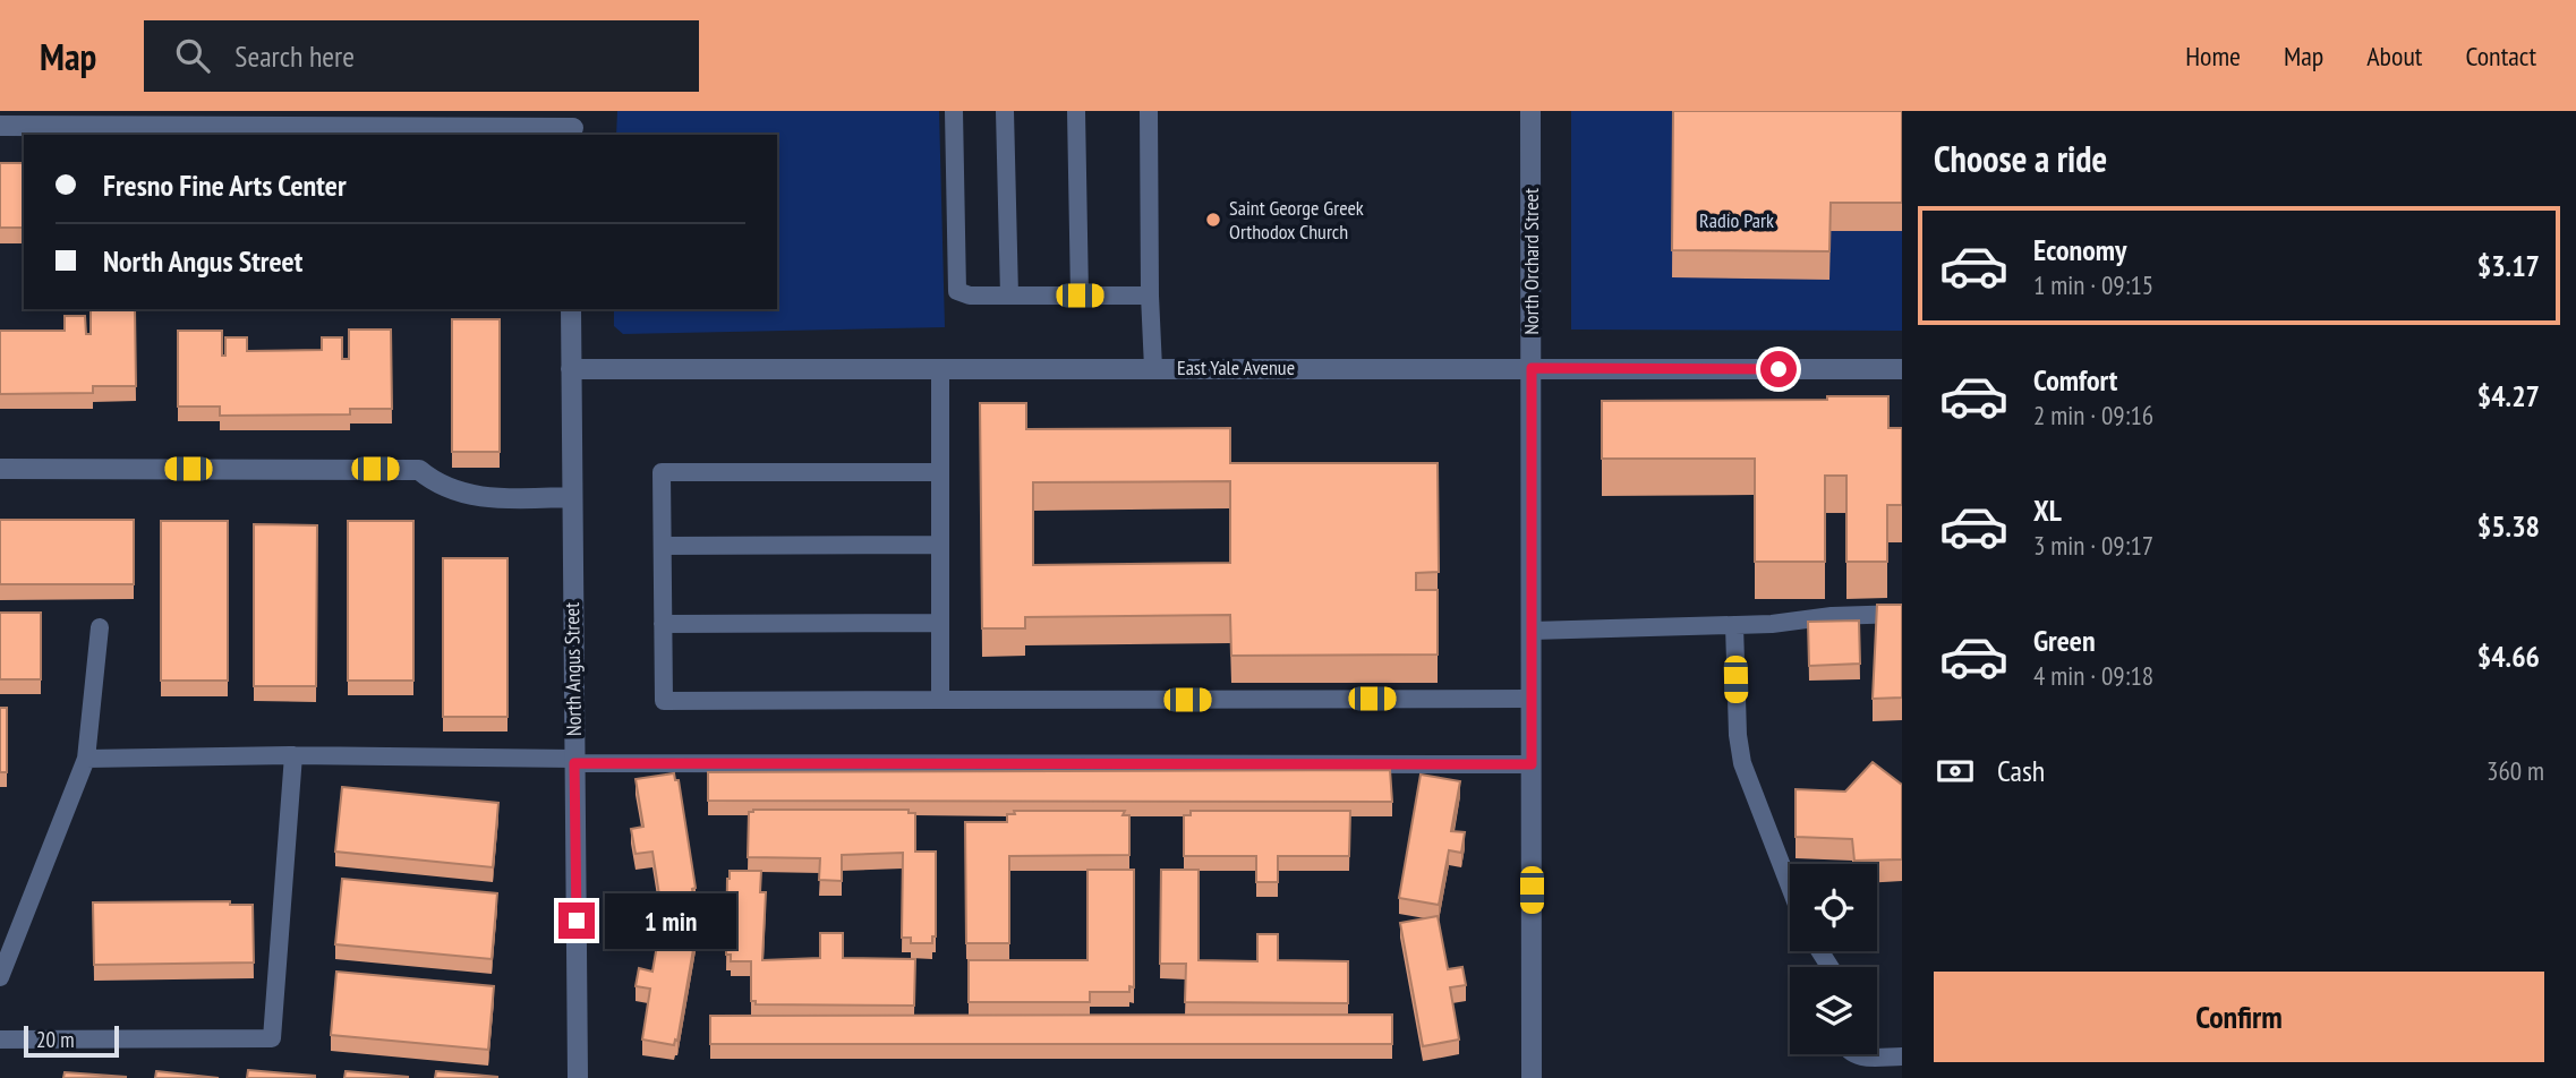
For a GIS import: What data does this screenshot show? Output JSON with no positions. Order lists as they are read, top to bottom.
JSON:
{
  "streets": {
    "street": ["North Orchard Street", "East Yale Avenue", "North Angus Street"]
  },
  "crossings": [
    ["North Orchard Street", "East Yale Avenue"],
    ["East Yale Avenue", "North Angus Street"]
  ],
  "parks": ["Radio Park"],
  "places": ["Saint George Greek Orthodox Church"],
  "scale_bar": "20 m",
  "page": {
    "header": "Map",
    "search": "Search here",
    "nav": [
      "Home",
      "Map",
      "About",
      "Contact"
    ],
    "heading": "Choose a ride",
    "banner": ["Fresno Fine Arts Center", "North Angus Street"],
    "list": [
      {
        "name": "Economy",
        "note": "1 min · 09:15",
        "value": "$3.17"
      },
      {
        "name": "Comfort",
        "note": "2 min · 09:16",
        "value": "$4.27"
      },
      {
        "name": "XL",
        "note": "3 min · 09:17",
        "value": "$5.38"
      },
      {
        "name": "Green",
        "note": "4 min · 09:18",
        "value": "$4.66"
      }
    ],
    "pay": ["Cash", "360 m"],
    "bubble": "1 min",
    "buttons": "Confirm",
    "scale": "20 m"
  }
}
